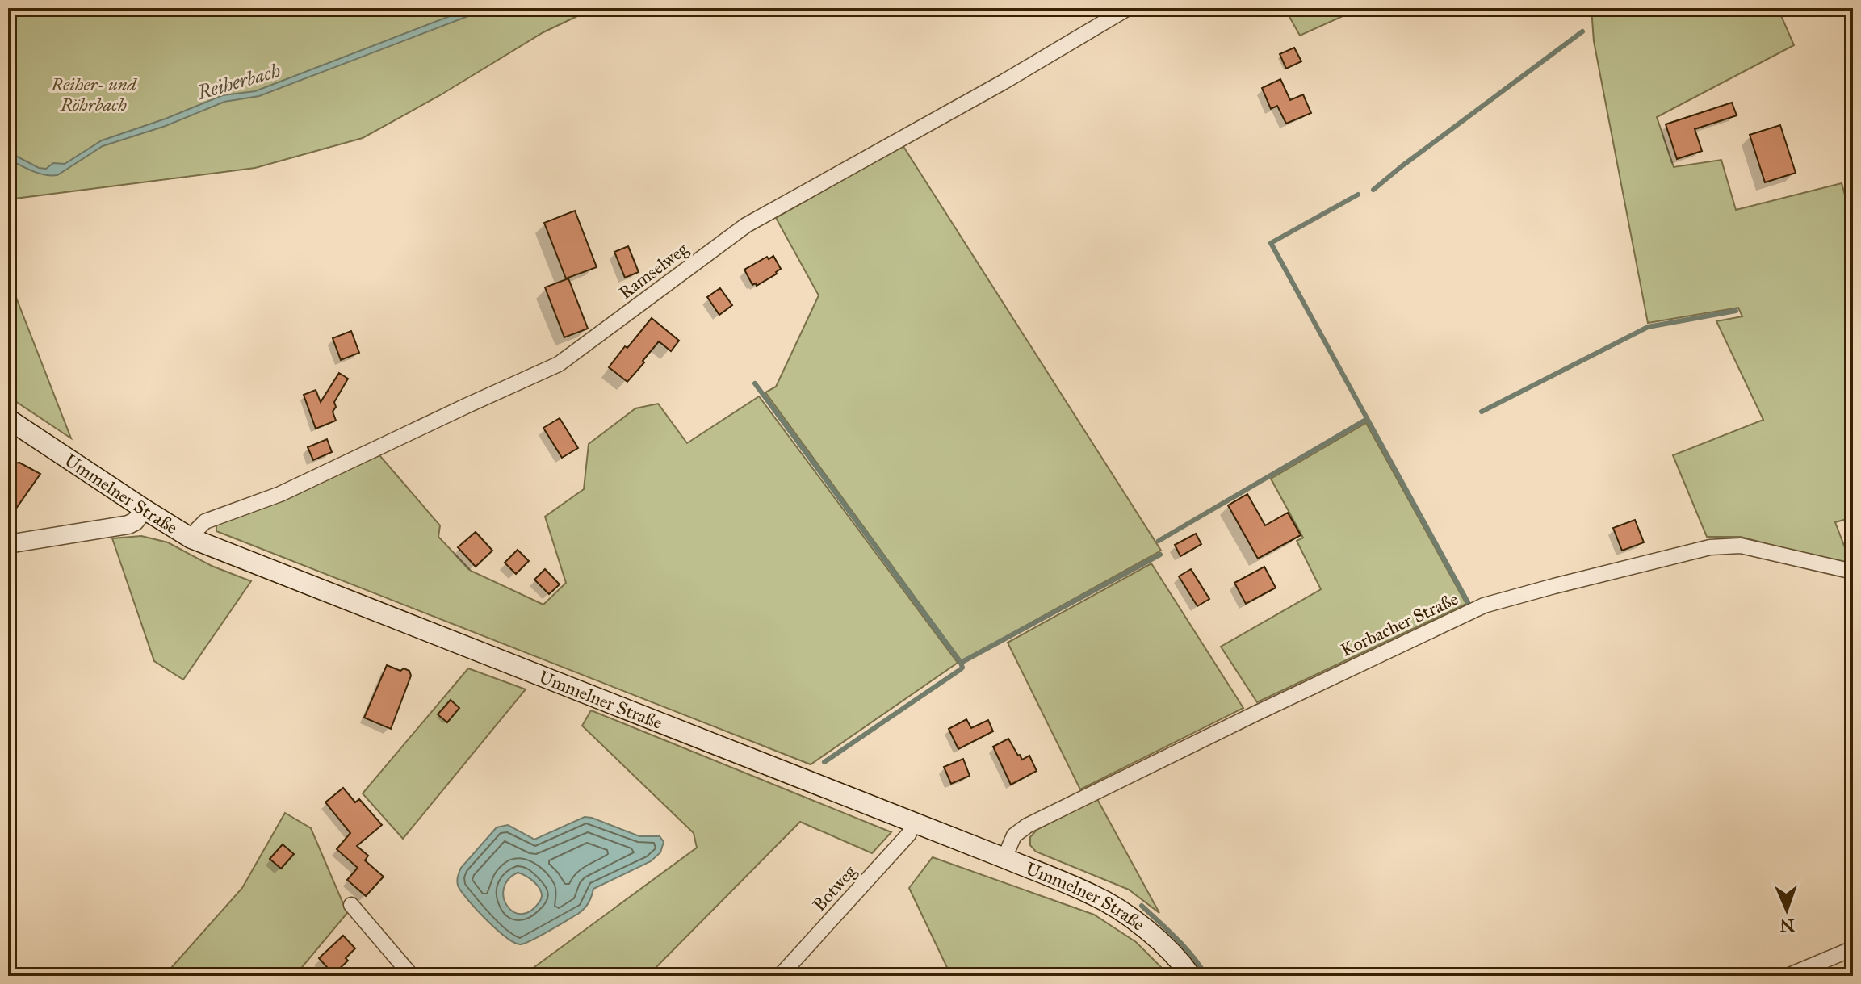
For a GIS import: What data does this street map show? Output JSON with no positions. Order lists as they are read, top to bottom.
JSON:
{
  "streets": {
    "main road": ["Ummelner Straße"],
    "street": ["Ramselweg", "Korbacher Straße", "Botweg"]
  },
  "crossings": [
    ["Ramselweg", "Ummelner Straße"],
    ["Ummelner Straße", "Korbacher Straße"],
    ["Ummelner Straße", "Botweg"]
  ],
  "water": ["Reiherbach"],
  "parks": ["Reiher- und Röhrbach"],
  "north": "bottom"
}
